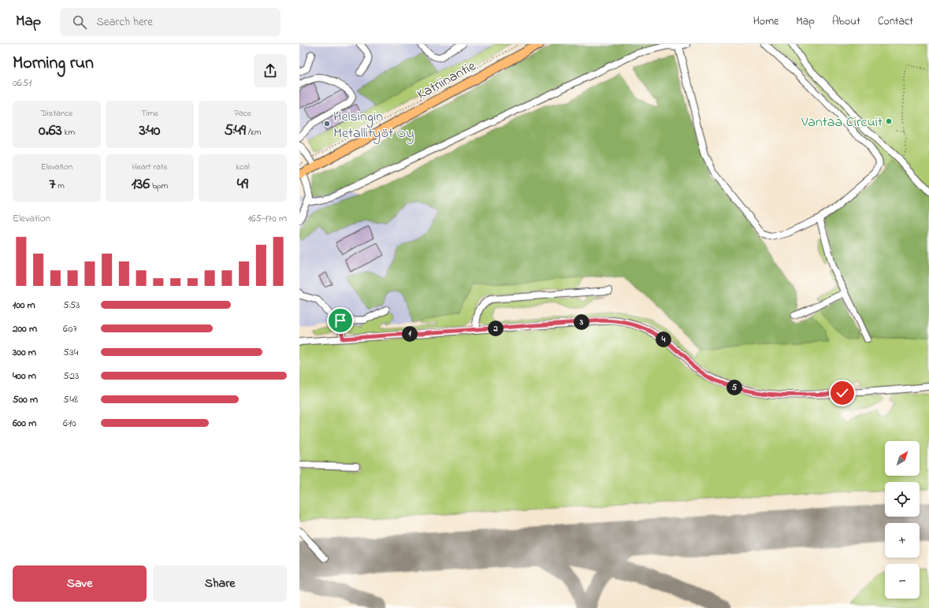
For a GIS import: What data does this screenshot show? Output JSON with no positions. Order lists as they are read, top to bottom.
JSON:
{
  "streets": {
    "main road": ["Katriinantie"]
  },
  "places": ["Vantaa Circuit", "Helsingin Metallityöt Oy"],
  "north": "top right",
  "page": {
    "header": "Map",
    "search": "Search here",
    "nav": [
      "Home",
      "Map",
      "About",
      "Contact"
    ],
    "heading": ["Morning run", "06:51"],
    "stats": [
      ["Distance", "0.63 km"],
      ["Time", "3:40"],
      ["Pace", "5:49 /km"],
      ["Elevation", "7 m"],
      ["Heart rate", "136 bpm"],
      ["kcal", "49"]
    ],
    "chart": ["Elevation", "165–170 m"],
    "list": [
      {
        "name": "100 m",
        "note": "5:53"
      },
      {
        "name": "200 m",
        "note": "6:07"
      },
      {
        "name": "300 m",
        "note": "5:34"
      },
      {
        "name": "400 m",
        "note": "5:23"
      },
      {
        "name": "500 m",
        "note": "5:48"
      },
      {
        "name": "600 m",
        "note": "6:10"
      }
    ],
    "pins": [
      "3",
      "2",
      "1",
      "4",
      "5"
    ],
    "map_buttons": ["+", "−"],
    "buttons": ["Save", "Share"]
  }
}
